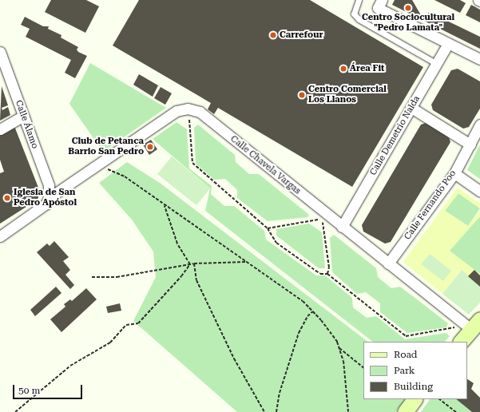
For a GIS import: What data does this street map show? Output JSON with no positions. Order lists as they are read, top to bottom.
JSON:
{
  "streets": {
    "street": [
      "Calle Álamo",
      "Calle Demetrio Nalda",
      "Calle Chavela Vargas",
      "Calle Fernando Poo"
    ]
  },
  "crossings": [
    ["Calle Álamo", "Calle Chavela Vargas"],
    ["Calle Demetrio Nalda", "Calle Chavela Vargas"],
    ["Calle Chavela Vargas", "Calle Fernando Poo"]
  ],
  "places": [
    "Centro Sociocultural \"Pedro Lamata\"",
    "Carrefour",
    "Área Fit",
    "Centro Comercial Los Llanos",
    "Club de Petanca Barrio San Pedro",
    "Iglesia de San Pedro Apóstol"
  ],
  "legend": ["Road", "Park", "Building"],
  "scale_bar": "50 m"
}
